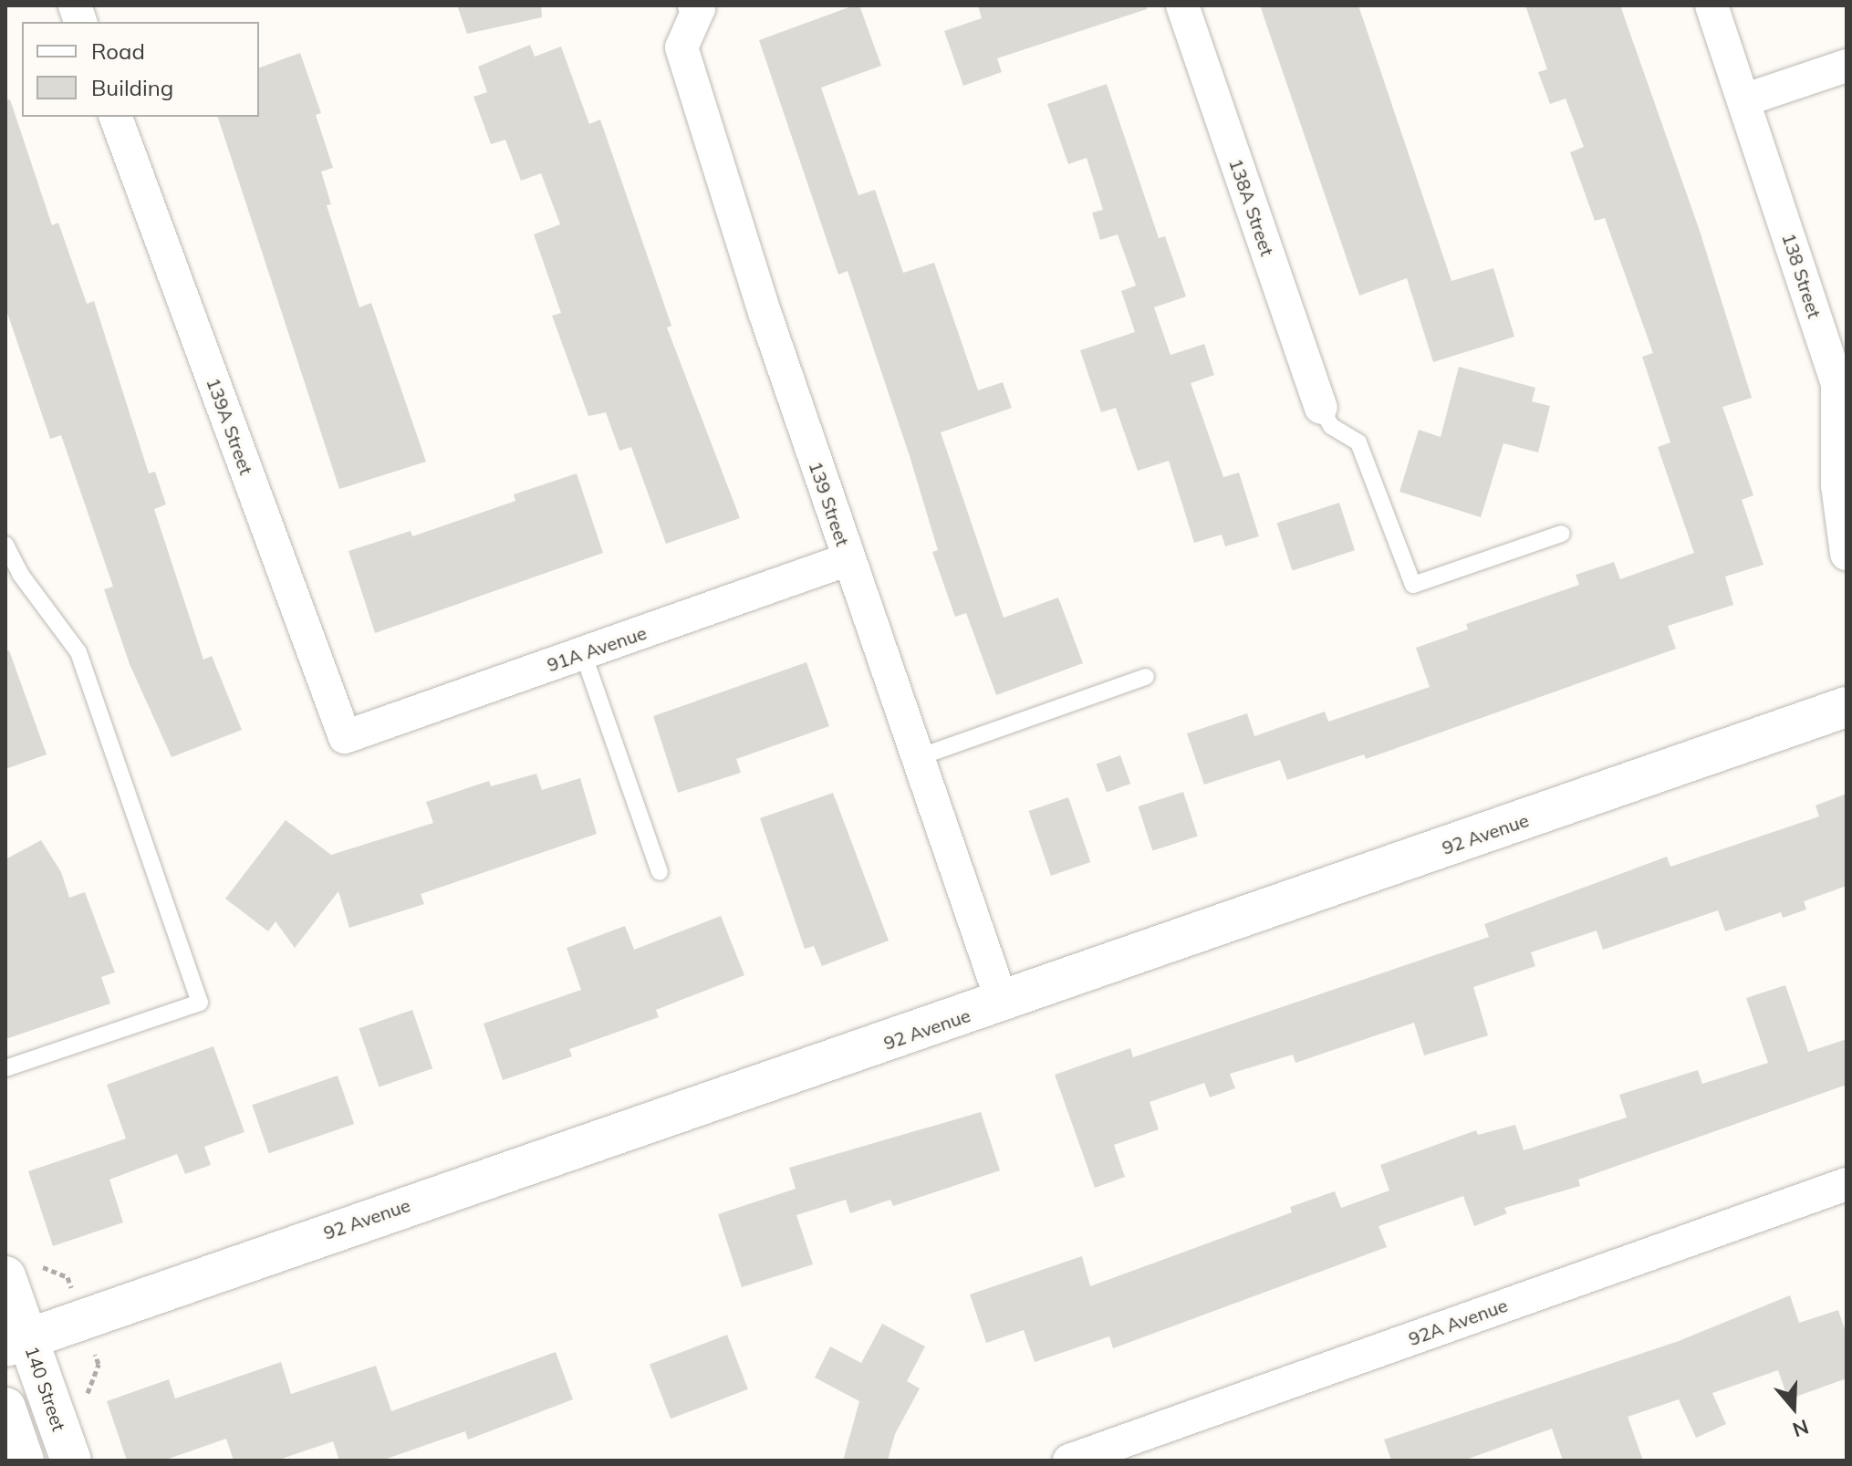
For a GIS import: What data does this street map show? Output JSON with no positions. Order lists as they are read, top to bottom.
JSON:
{
  "streets": {
    "main road": ["92 Avenue", "140 Street"],
    "street": [
      "138A Street",
      "138 Street",
      "139A Street",
      "139 Street",
      "91A Avenue",
      "92A Avenue"
    ]
  },
  "crossings": [
    ["139A Street", "91A Avenue"],
    ["139 Street", "91A Avenue"],
    ["139 Street", "92 Avenue"],
    ["92 Avenue", "140 Street"]
  ],
  "legend": ["Road", "Building"],
  "north": "bottom"
}
